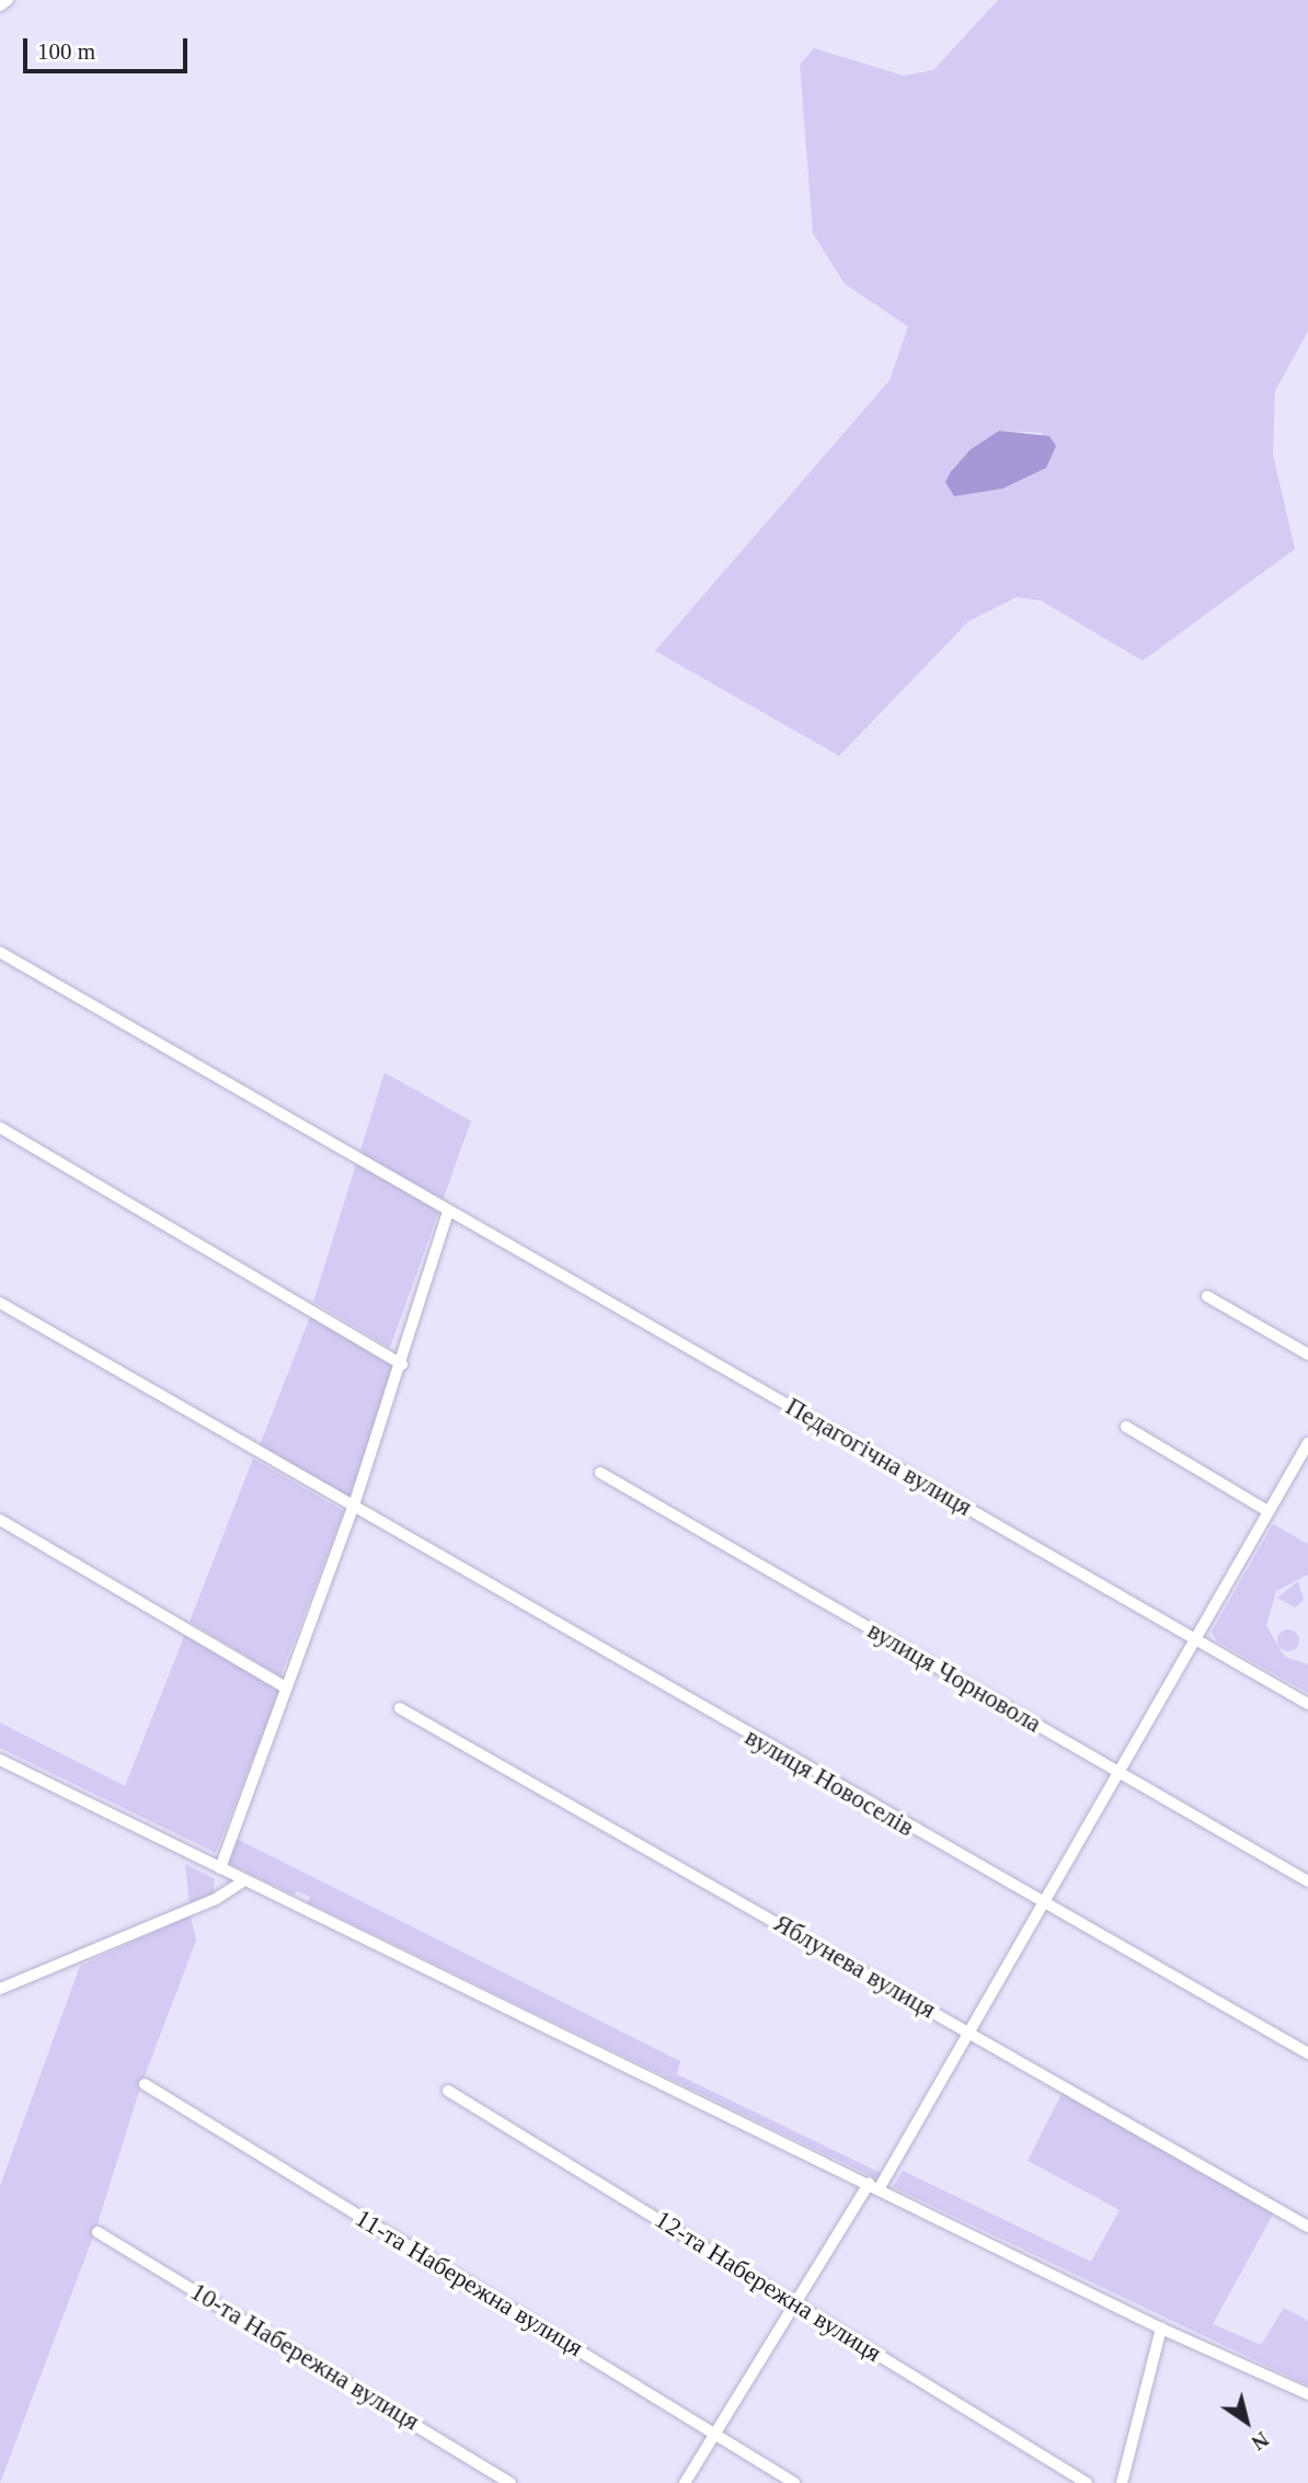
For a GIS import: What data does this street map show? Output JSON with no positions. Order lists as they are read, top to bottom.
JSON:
{
  "streets": {
    "street": [
      "Педагогічна вулиця",
      "вулиця Чорновола",
      "вулиця Новоселів",
      "Яблунева вулиця",
      "11-та Набережна вулиця",
      "12-та Набережна вулиця",
      "10-та Набережна вулиця"
    ]
  },
  "scale_bar": "100 m",
  "north": "bottom right"
}
